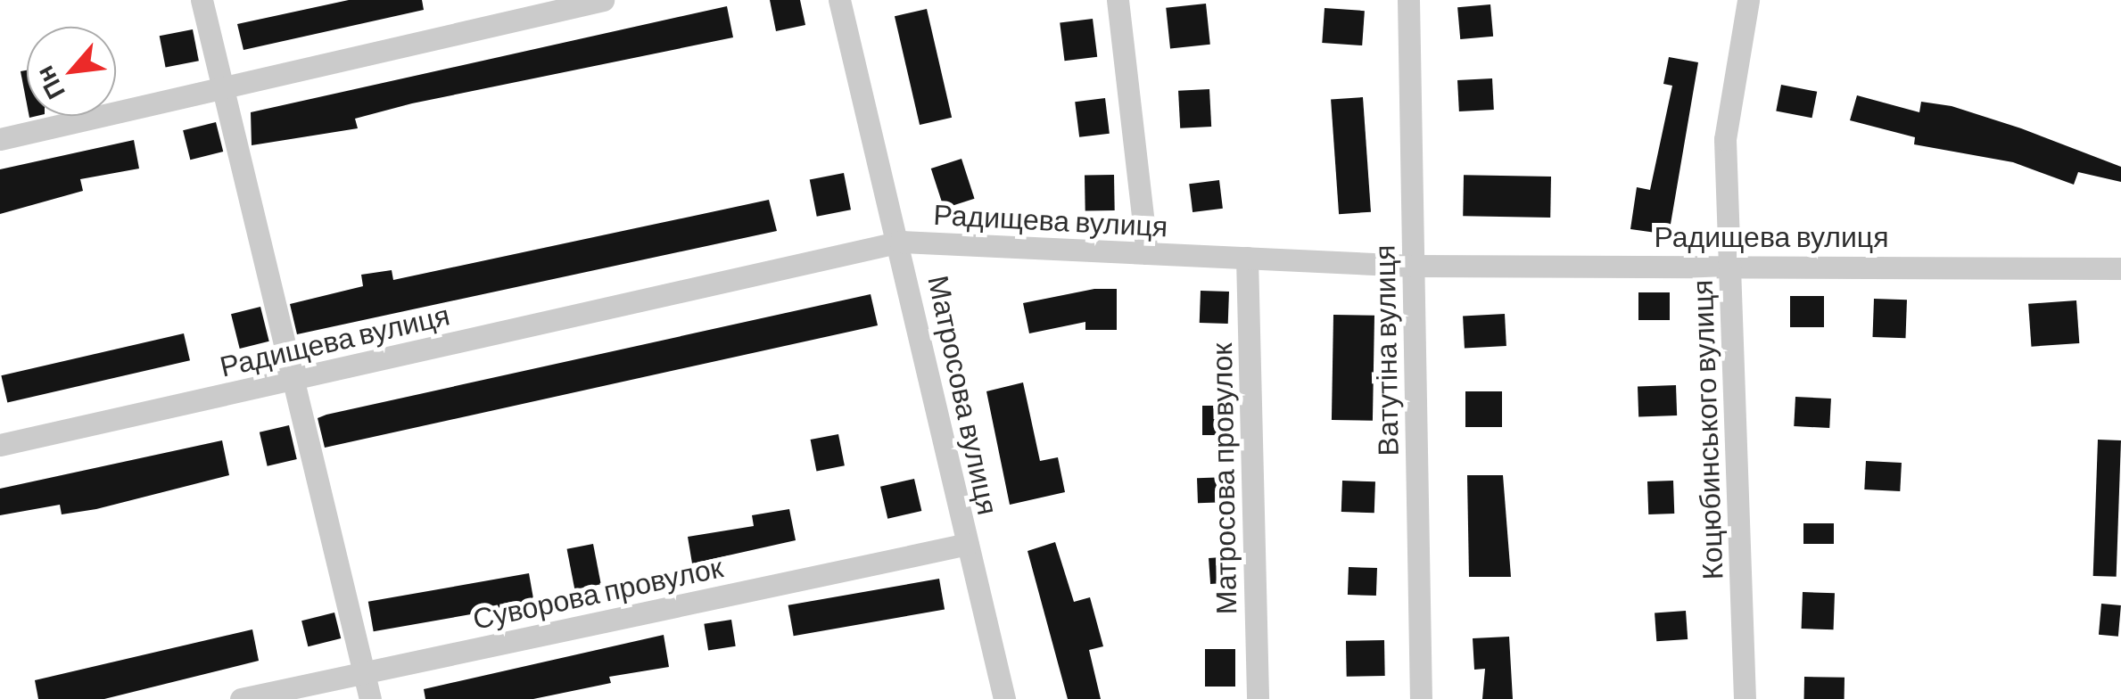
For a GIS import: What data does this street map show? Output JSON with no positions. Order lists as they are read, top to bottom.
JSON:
{
  "streets": {
    "street": [
      "Радищева вулиця",
      "Ватутіна вулиця",
      "Матросова вулиця",
      "Коцюбинського вулиця",
      "Матросова провулок",
      "Суворова провулок"
    ]
  },
  "crossings": [
    ["Радищева вулиця", "Ватутіна вулиця"],
    ["Радищева вулиця", "Матросова вулиця"],
    ["Радищева вулиця", "Коцюбинського вулиця"],
    ["Радищева вулиця", "Матросова провулок"],
    ["Матросова вулиця", "Суворова провулок"]
  ],
  "north": "bottom left"
}
